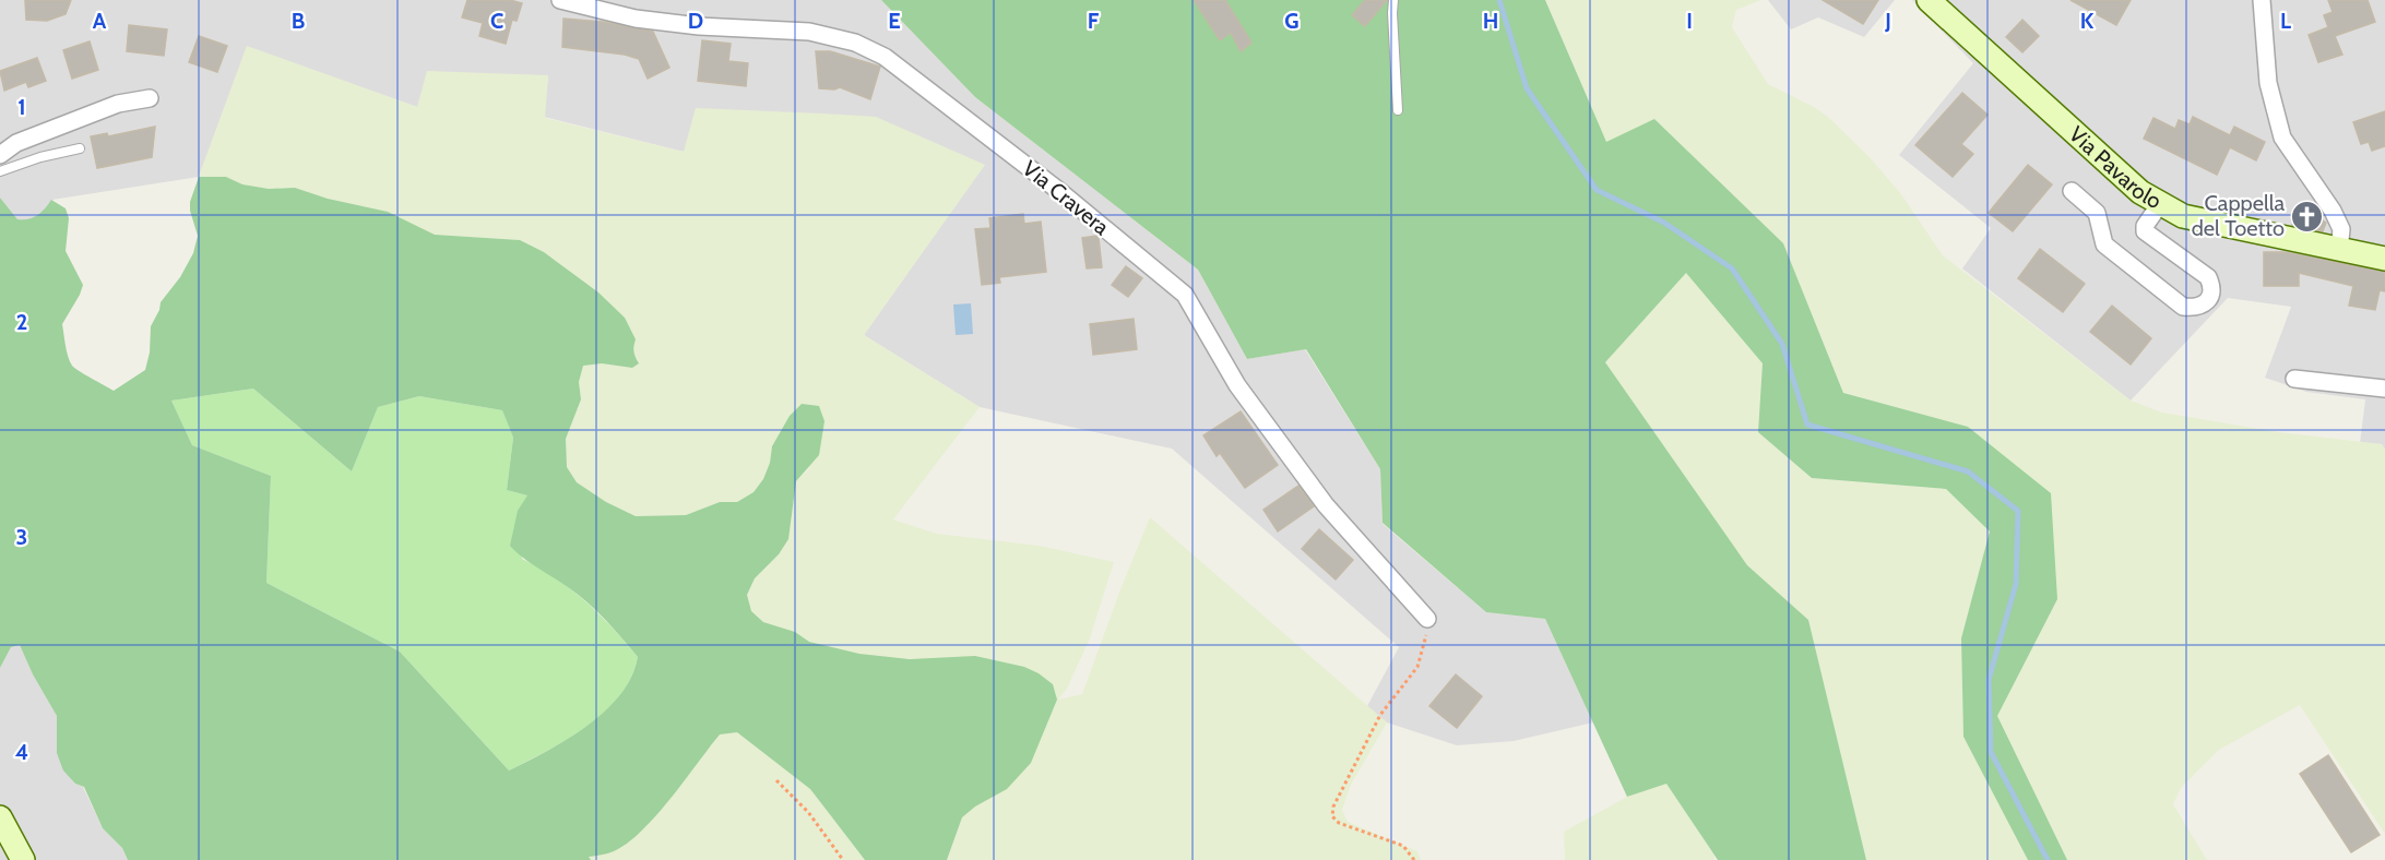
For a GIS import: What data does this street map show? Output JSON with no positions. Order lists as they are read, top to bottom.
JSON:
{
  "streets": {
    "street": ["Via Pavarolo", "Via Cravera"]
  },
  "places": {
    "church": ["Cappella del Toetto"]
  },
  "grid": {
    "columns": [
      "A",
      "B",
      "C",
      "D",
      "E",
      "F",
      "G",
      "H",
      "I",
      "J",
      "K",
      "L"
    ],
    "rows": [
      "1",
      "2",
      "3",
      "4"
    ]
  }
}
